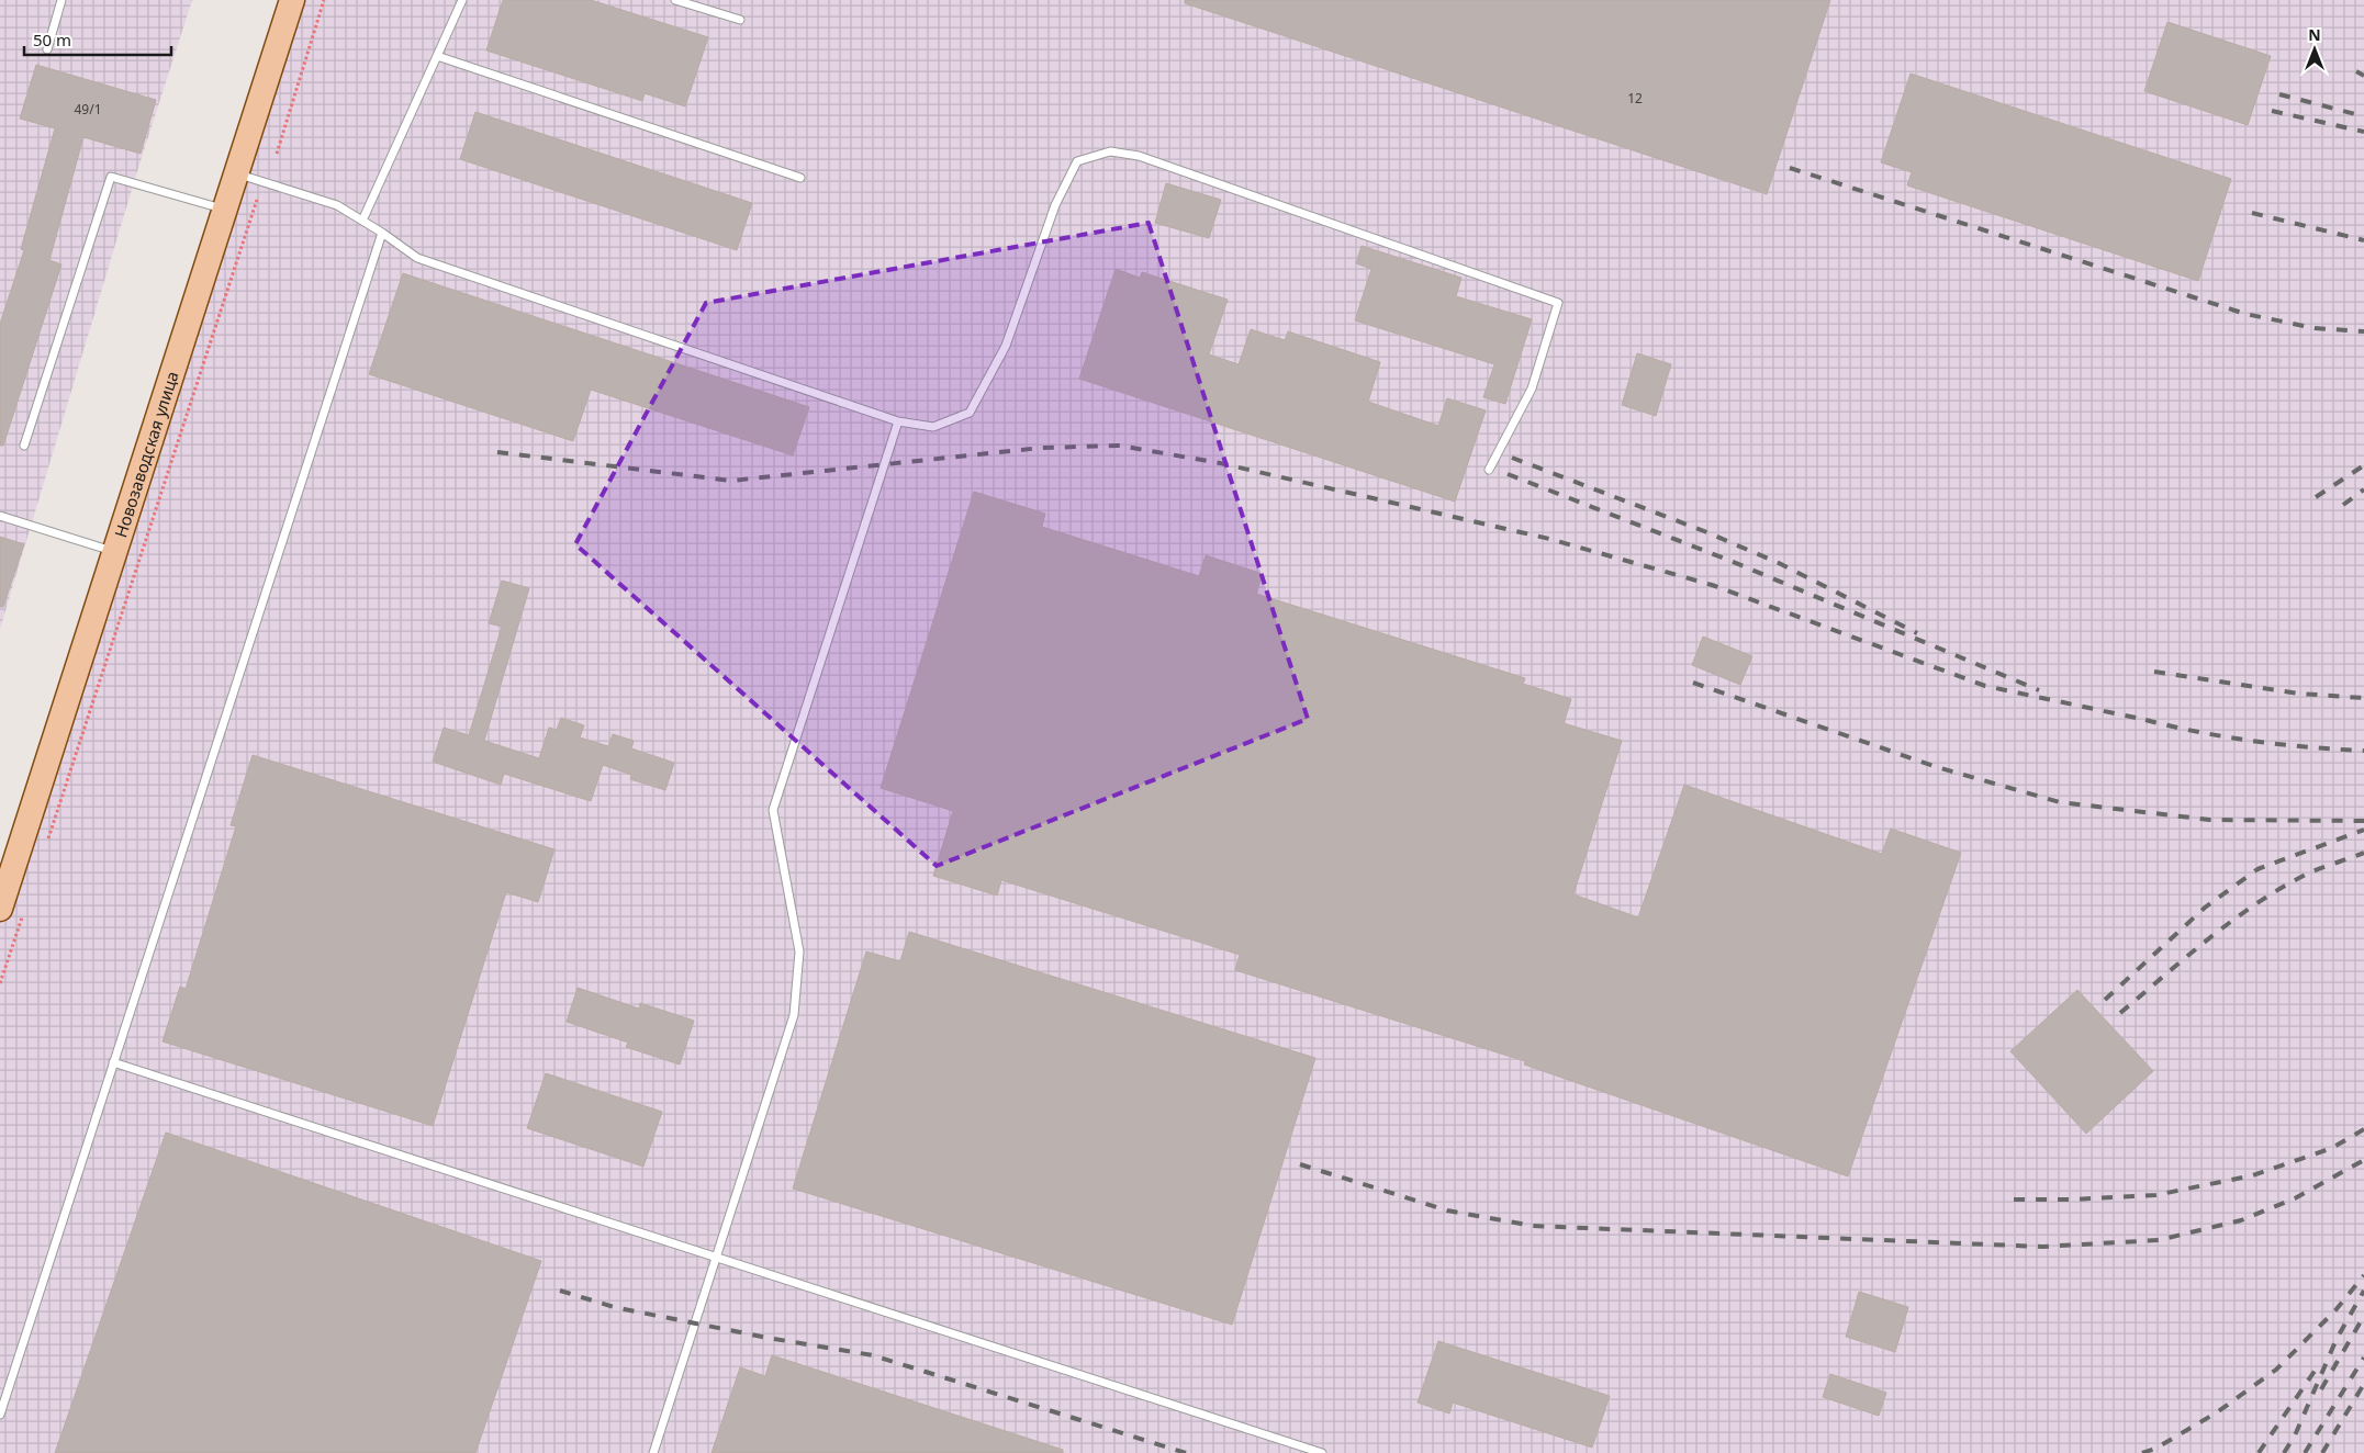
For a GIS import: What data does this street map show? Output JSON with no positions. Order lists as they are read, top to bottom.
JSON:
{
  "streets": {
    "main road": ["Новозаводская улица"]
  },
  "house_numbers": ["12", "49/1"],
  "scale_bar": "50 m",
  "north": "top"
}
